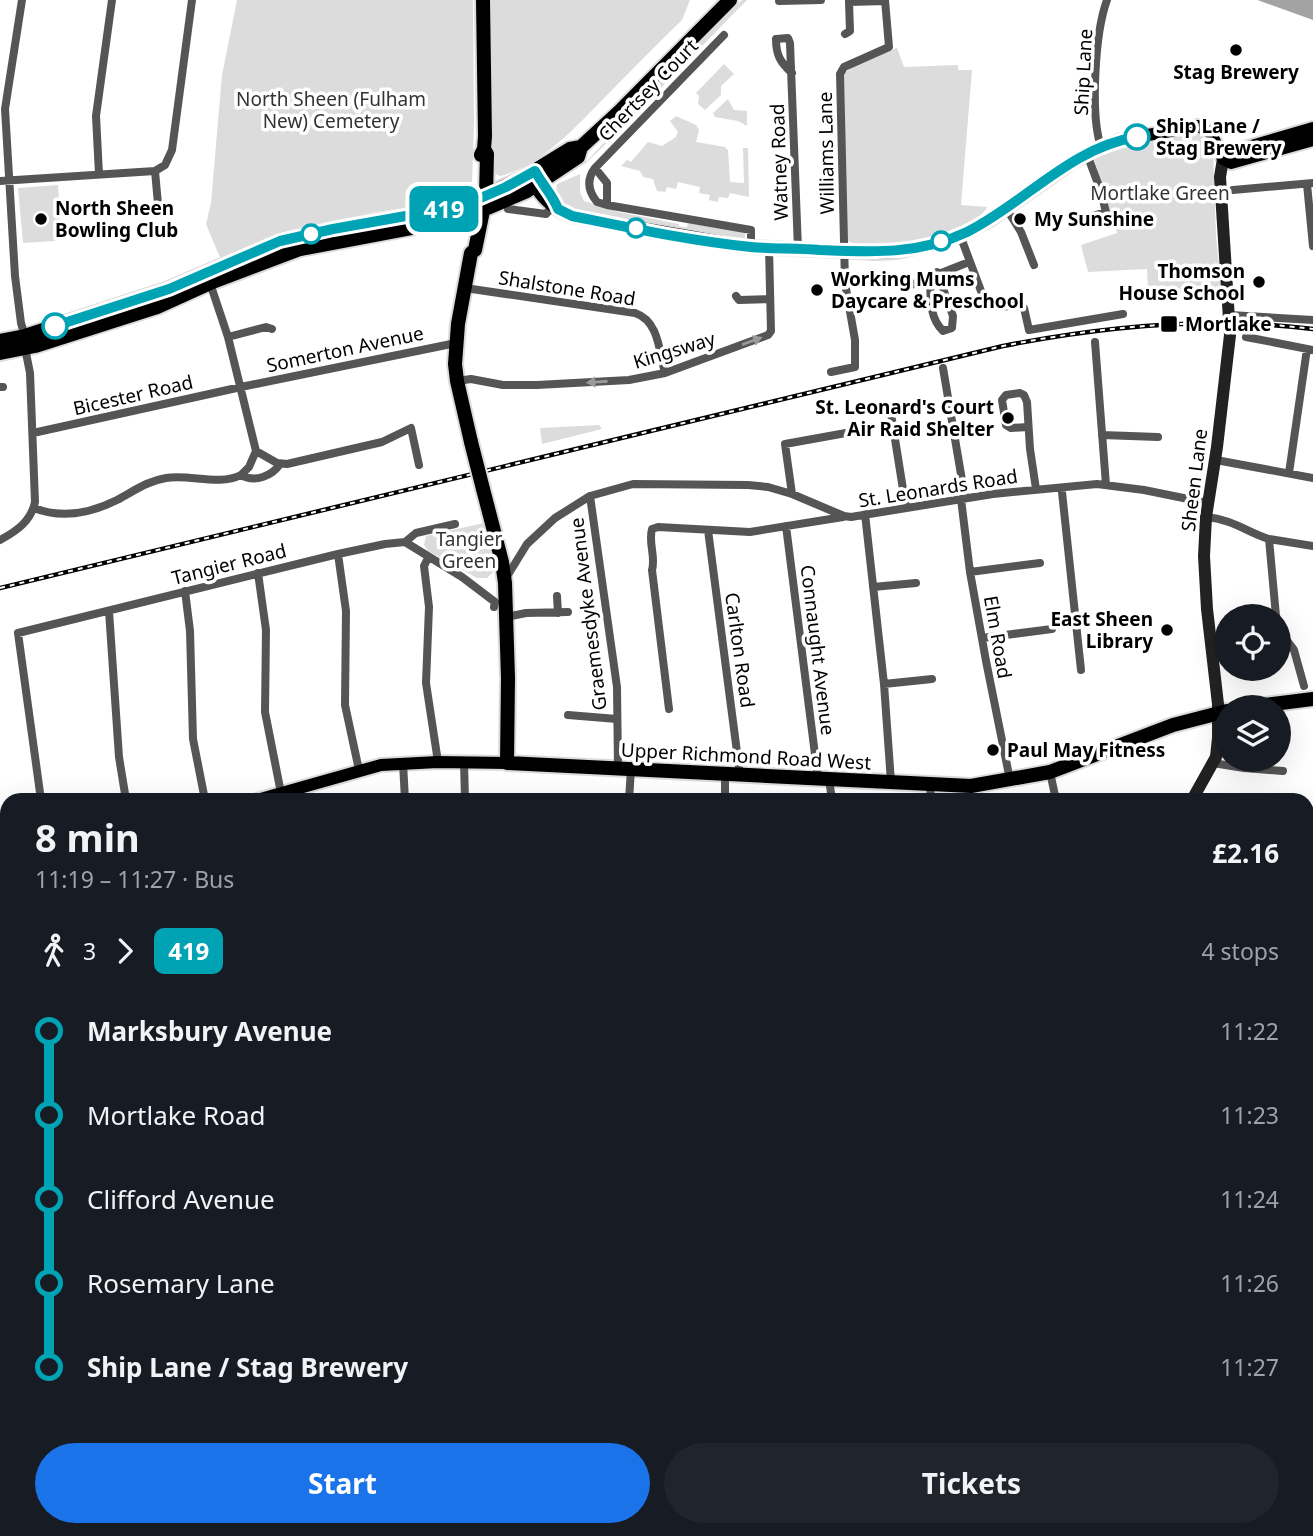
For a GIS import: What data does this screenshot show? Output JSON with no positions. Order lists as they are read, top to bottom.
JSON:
{
  "streets": {
    "highway": ["Upper Richmond Road West"],
    "main road": ["Sheen Lane"],
    "street": [
      "Ship Lane",
      "Chertsey Court",
      "Williams Lane",
      "Watney Road",
      "Shalstone Road",
      "Somerton Avenue",
      "Kingsway",
      "Bicester Road",
      "St. Leonards Road",
      "Tangier Road",
      "Graemesdyke Avenue",
      "Elm Road",
      "Carlton Road",
      "Connaught Avenue"
    ]
  },
  "crossings": [
    ["Shalstone Road", "Kingsway"],
    ["Somerton Avenue", "Bicester Road"],
    ["Sheen Lane", "St. Leonards Road"],
    ["St. Leonards Road", "Graemesdyke Avenue"],
    ["St. Leonards Road", "Elm Road"],
    ["Graemesdyke Avenue", "Upper Richmond Road West"],
    ["Elm Road", "Upper Richmond Road West"],
    ["Carlton Road", "Upper Richmond Road West"],
    ["Connaught Avenue", "Upper Richmond Road West"]
  ],
  "parks": ["North Sheen (Fulham New) Cemetery", "Mortlake Green", "Tangier Green"],
  "places": {
    "other": [
      "Stag Brewery",
      "Ship Lane / Stag Brewery",
      "North Sheen Bowling Club",
      "My Sunshine",
      "Thomson House School",
      "Working Mums Daycare & Preschool",
      "St. Leonard's Court Air Raid Shelter",
      "East Sheen Library",
      "Paul May Fitness"
    ],
    "transit": ["Mortlake"]
  },
  "lines": ["bus line 419"],
  "page": {
    "on_map": "419",
    "heading": ["8 min", "11:19 – 11:27 · Bus", "£2.16"],
    "legs": ["3", "419", "4 stops"],
    "list": [
      {
        "name": "Marksbury Avenue",
        "value": "11:22"
      },
      {
        "name": "Mortlake Road",
        "value": "11:23"
      },
      {
        "name": "Clifford Avenue",
        "value": "11:24"
      },
      {
        "name": "Rosemary Lane",
        "value": "11:26"
      },
      {
        "name": "Ship Lane / Stag Brewery",
        "value": "11:27"
      }
    ],
    "buttons": ["Start", "Tickets"]
  }
}
